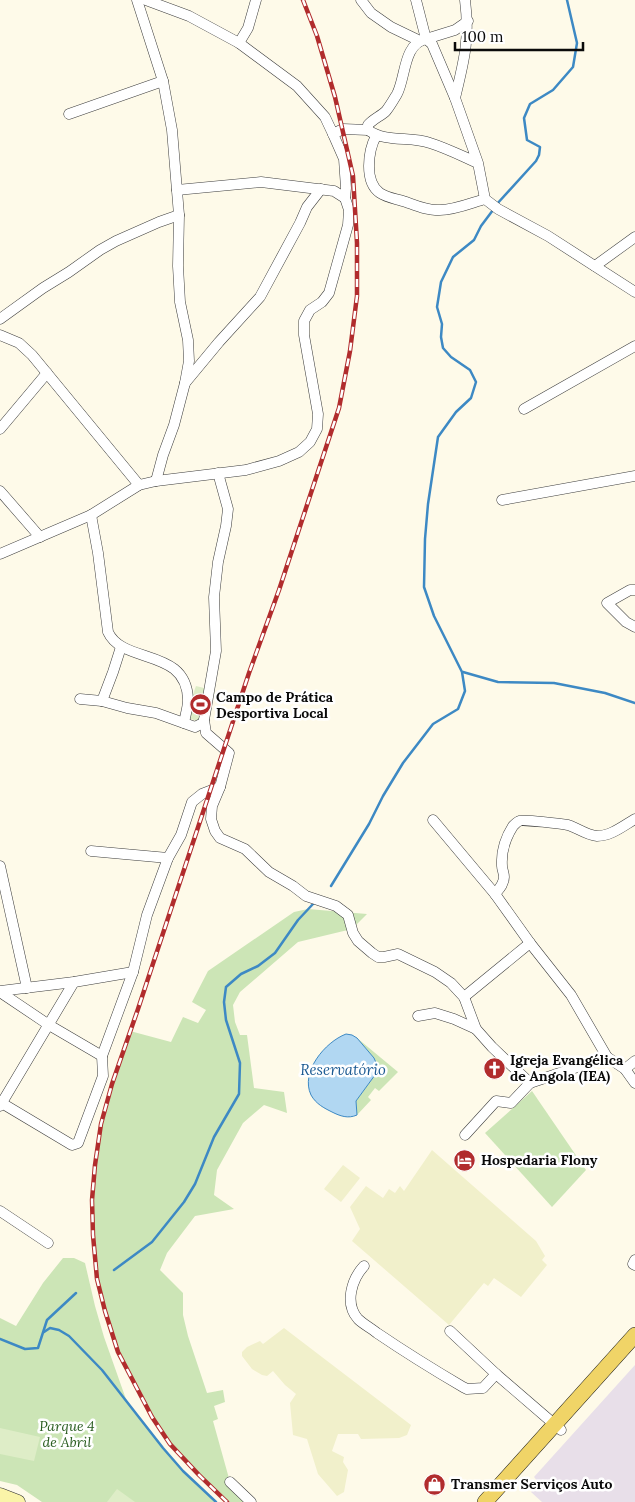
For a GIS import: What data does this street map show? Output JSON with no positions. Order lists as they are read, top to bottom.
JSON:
{
  "water": ["Reservatório"],
  "parks": ["Parque 4 de Abril"],
  "places": {
    "sports": ["Campo de Prática Desportiva Local"],
    "church": ["Igreja Evangélica de Angola (IEA)"],
    "hotel": ["Hospedaria Flony"],
    "shop": ["Transmer Serviços Auto"]
  },
  "scale_bar": "100 m"
}
